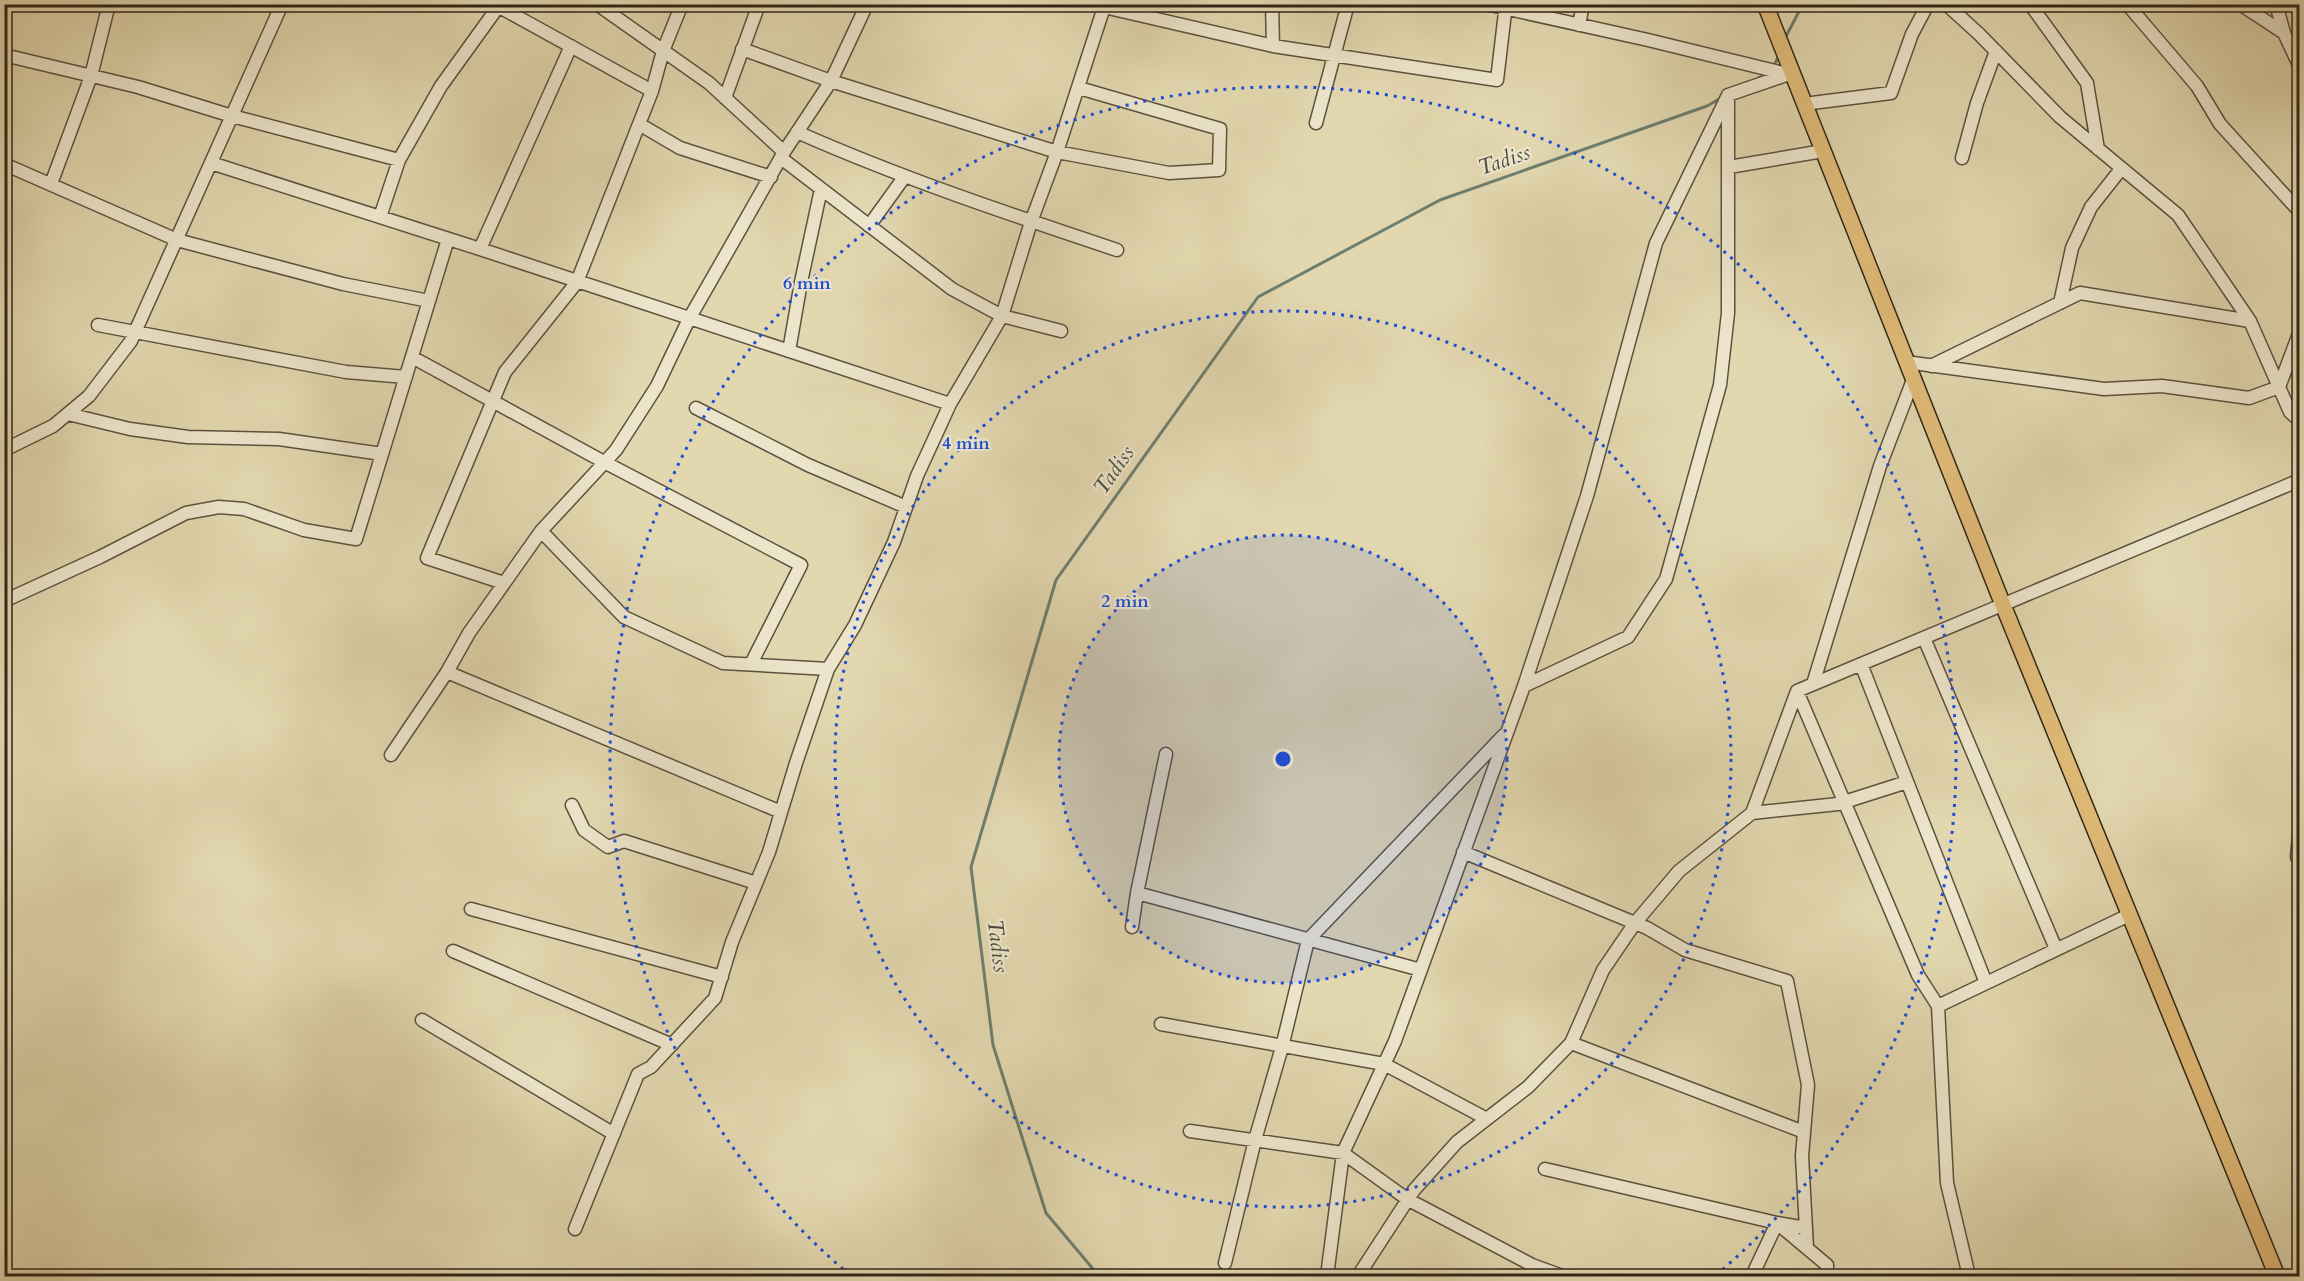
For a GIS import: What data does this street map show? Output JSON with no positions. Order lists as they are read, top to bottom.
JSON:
{
  "water": ["Tadiss"],
  "rings": ["6 min", "4 min", "2 min"]
}
